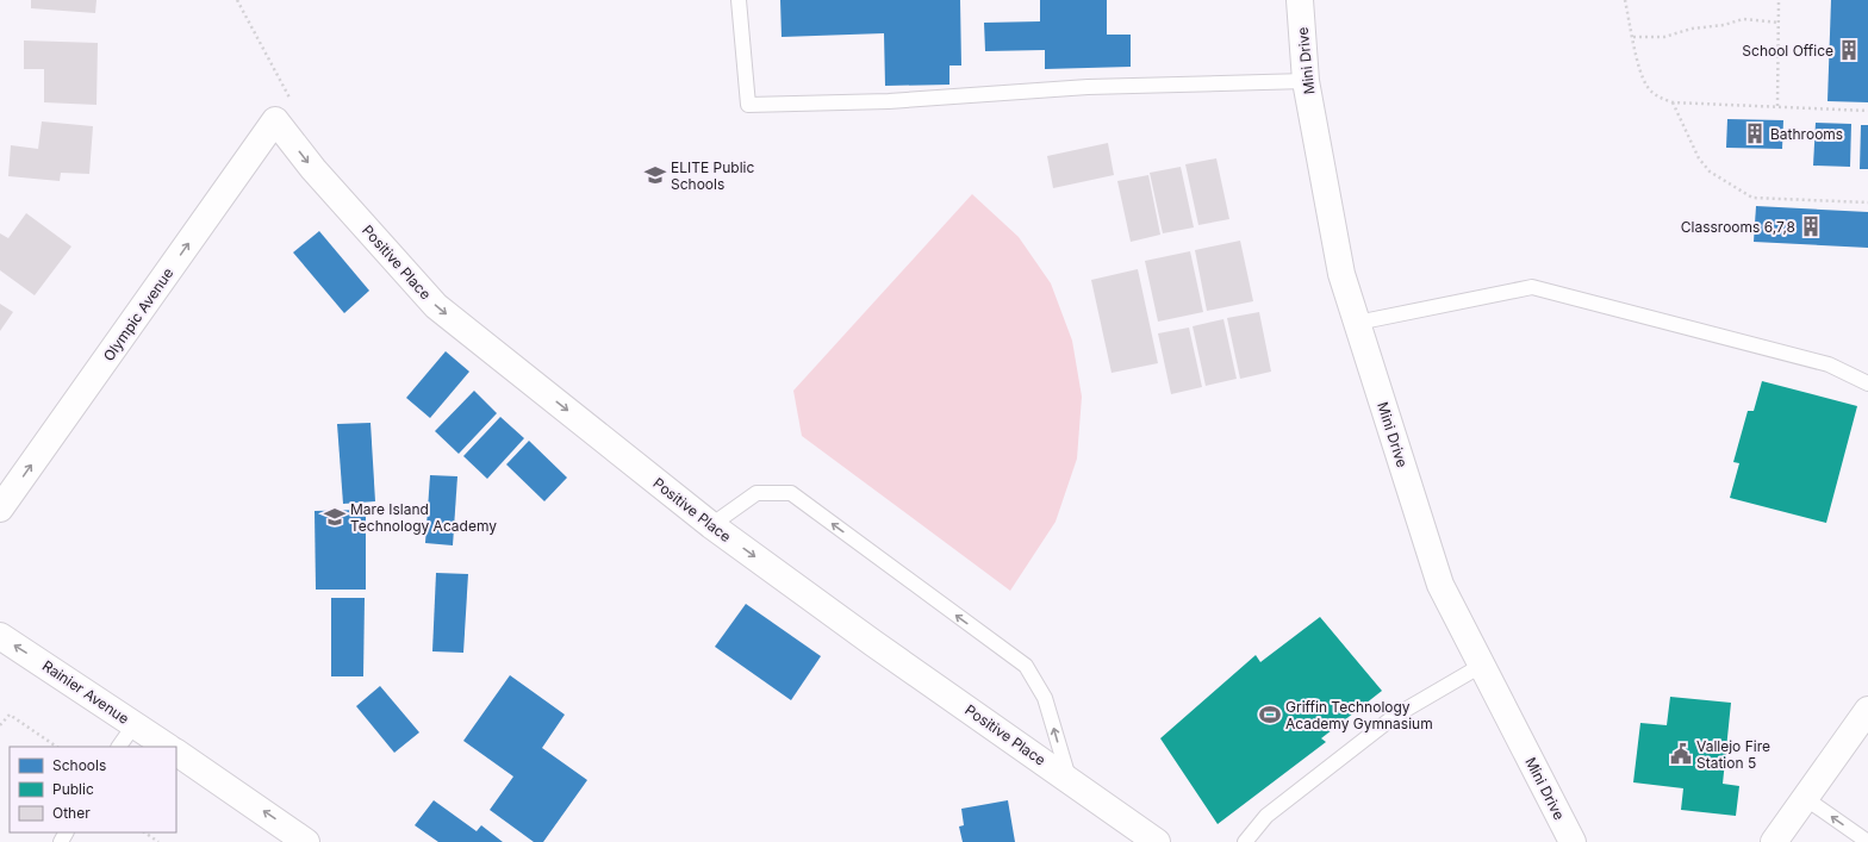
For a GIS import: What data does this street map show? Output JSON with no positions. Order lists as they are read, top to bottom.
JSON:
{
  "streets": {
    "street": [
      "Mini Drive",
      "Positive Place",
      "Olympic Avenue",
      "Rainier Avenue"
    ]
  },
  "crossings": [
    ["Positive Place", "Olympic Avenue"]
  ],
  "one_way": ["Positive Place", "Olympic Avenue", "Rainier Avenue"],
  "places": {
    "building": ["School Office", "Bathrooms", "Classrooms 6,7,8"],
    "school or university": ["ELITE Public Schools", "Mare Island Technology Academy"],
    "sports": ["Griffin Technology Academy Gymnasium"],
    "public building": ["Vallejo Fire Station 5"]
  },
  "legend": ["Schools", "Public", "Other"]
}
